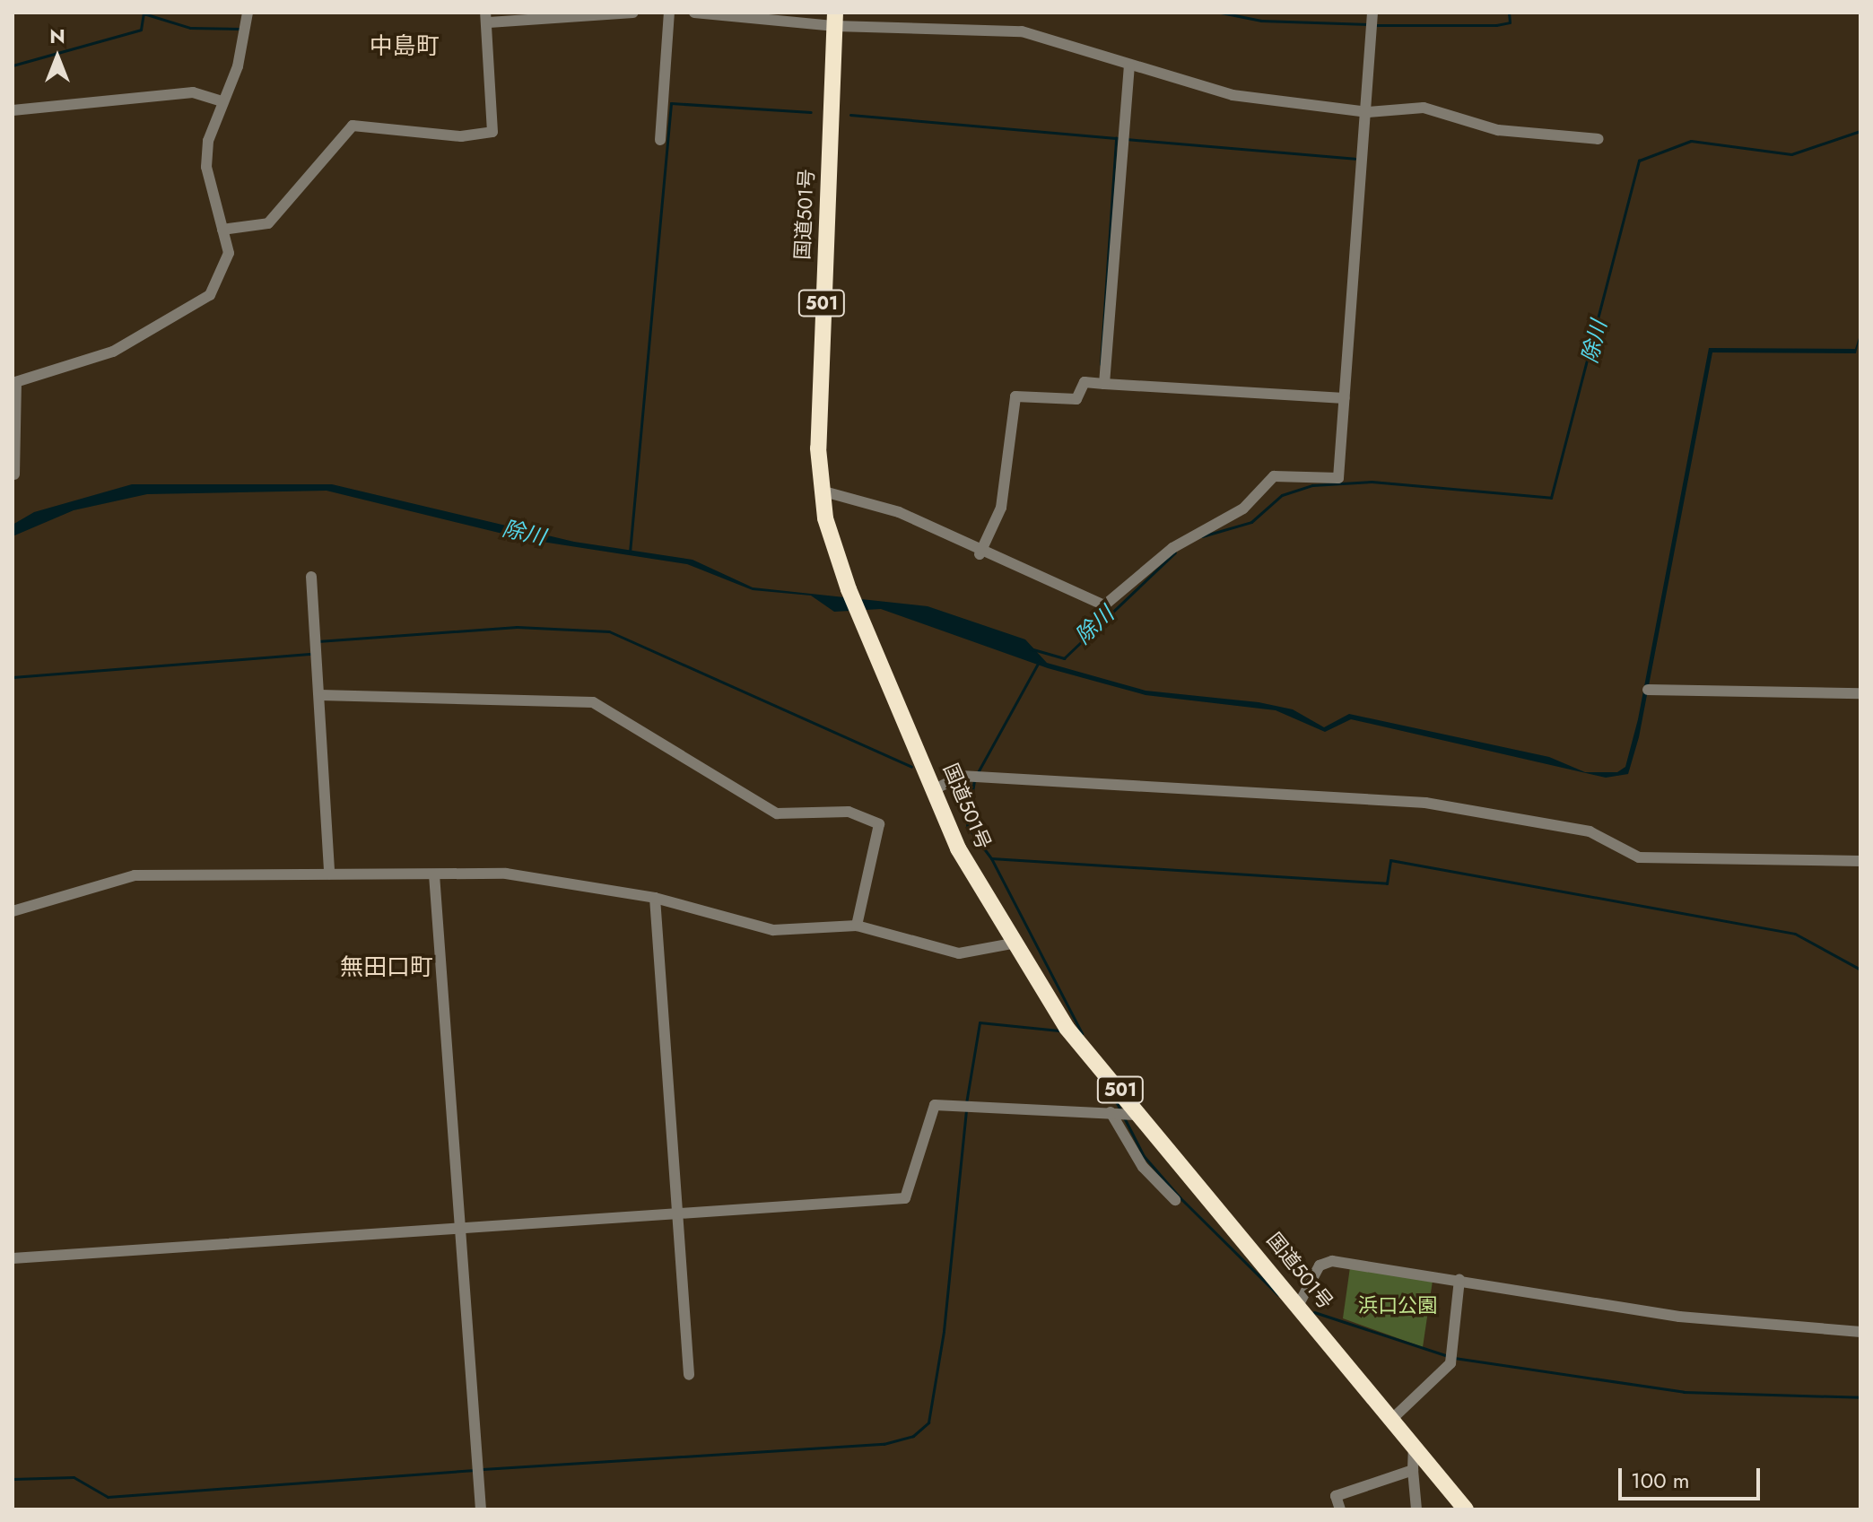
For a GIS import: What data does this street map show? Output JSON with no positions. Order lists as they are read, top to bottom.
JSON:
{
  "streets": {
    "highway": ["国道501号", "501"]
  },
  "districts": ["中島町", "無田口町"],
  "water": ["除川"],
  "parks": ["浜口公園"],
  "scale_bar": "100 m",
  "north": "top"
}
